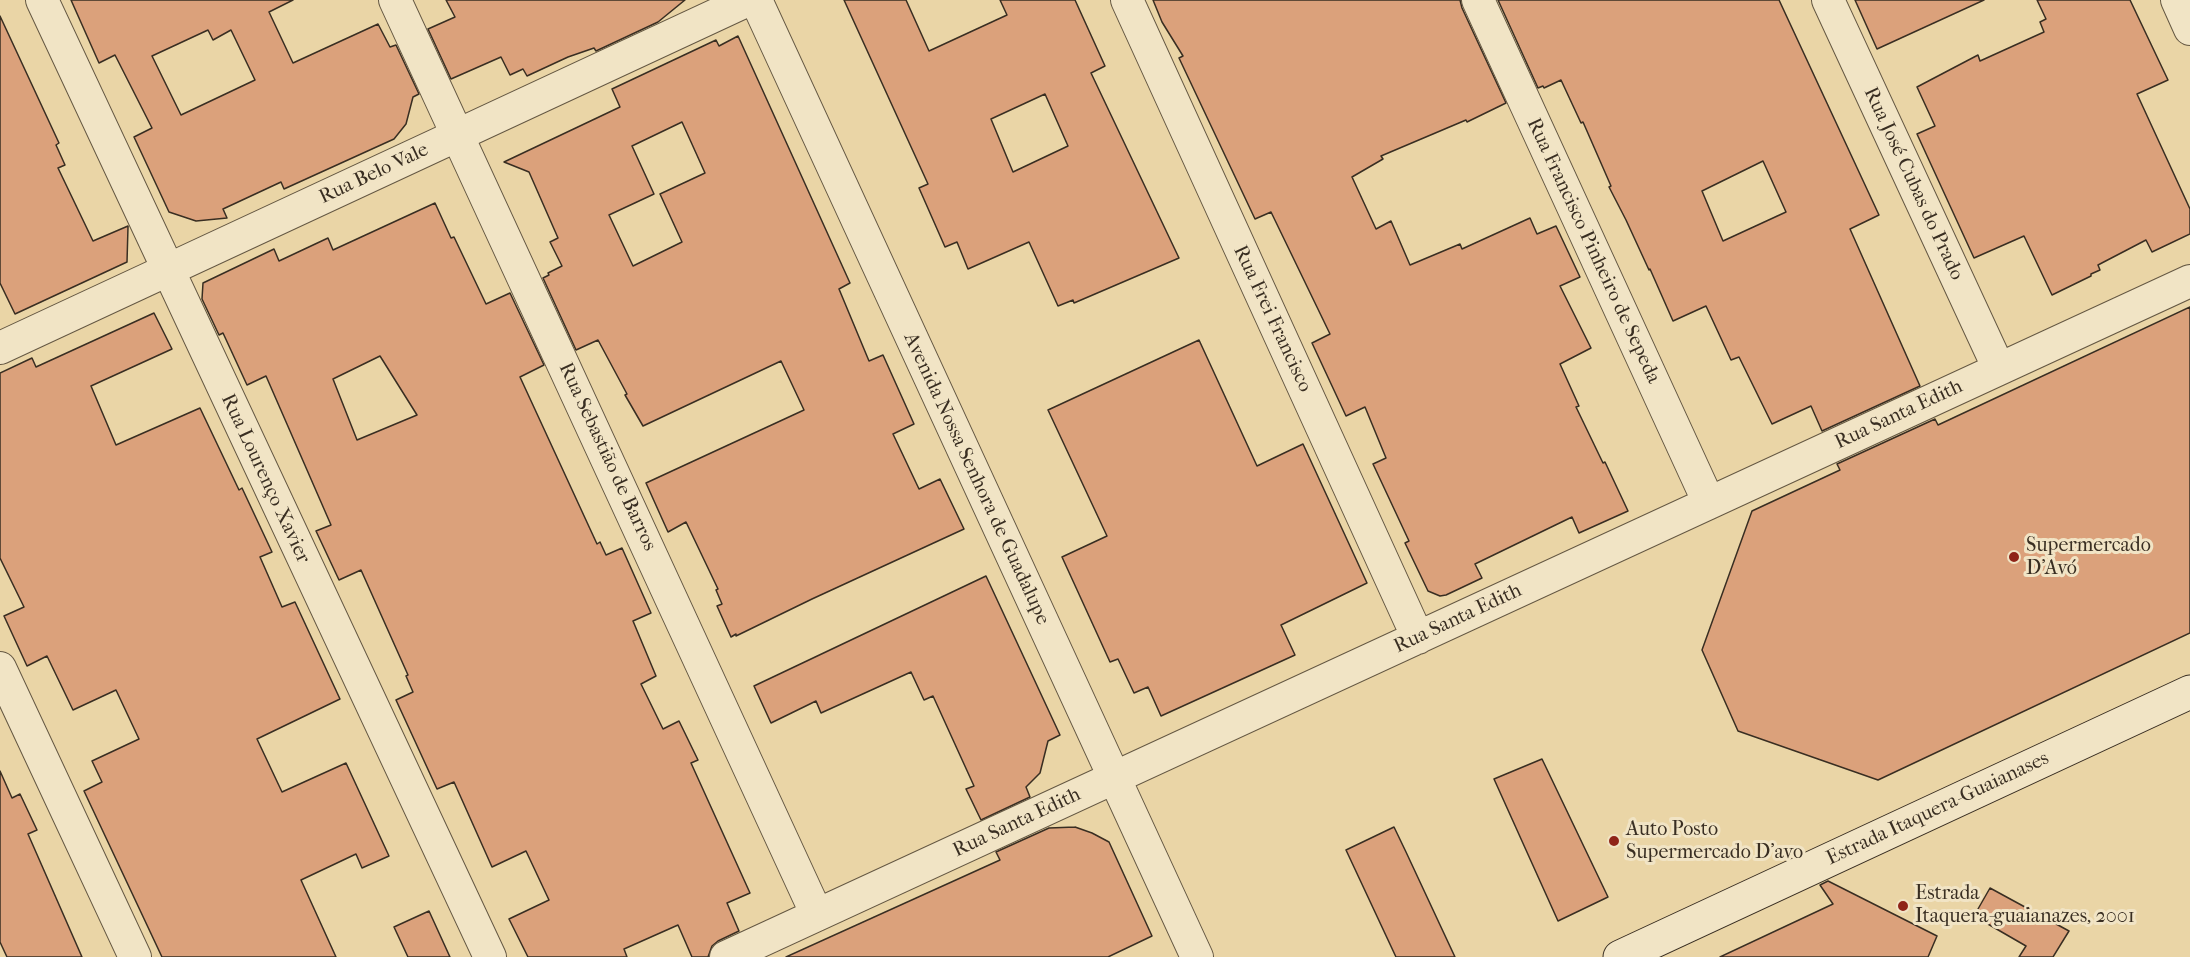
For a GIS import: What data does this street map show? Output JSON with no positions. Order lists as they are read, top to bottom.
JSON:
{
  "streets": {
    "main road": ["Estrada Itaquera-Guaianases"],
    "street": [
      "Rua Belo Vale",
      "Rua José Cubas do Prado",
      "Rua Francisco Pinheiro de Sepeda",
      "Rua Frei Francisco",
      "Rua Santa Edith",
      "Rua Sebastião de Barros",
      "Rua Lourenço Xavier",
      "Avenida Nossa Senhora de Guadalupe"
    ]
  },
  "crossings": [
    ["Rua Belo Vale", "Rua Sebastião de Barros"],
    ["Rua Belo Vale", "Rua Lourenço Xavier"],
    ["Rua José Cubas do Prado", "Rua Santa Edith"],
    ["Rua Francisco Pinheiro de Sepeda", "Rua Santa Edith"],
    ["Rua Frei Francisco", "Rua Santa Edith"],
    ["Rua Santa Edith", "Rua Sebastião de Barros"],
    ["Rua Santa Edith", "Avenida Nossa Senhora de Guadalupe"]
  ],
  "places": ["Supermercado D'Avó", "Auto Posto Supermercado D'avo", "Estrada Itaquera-guaianazes, 2001"]
}
